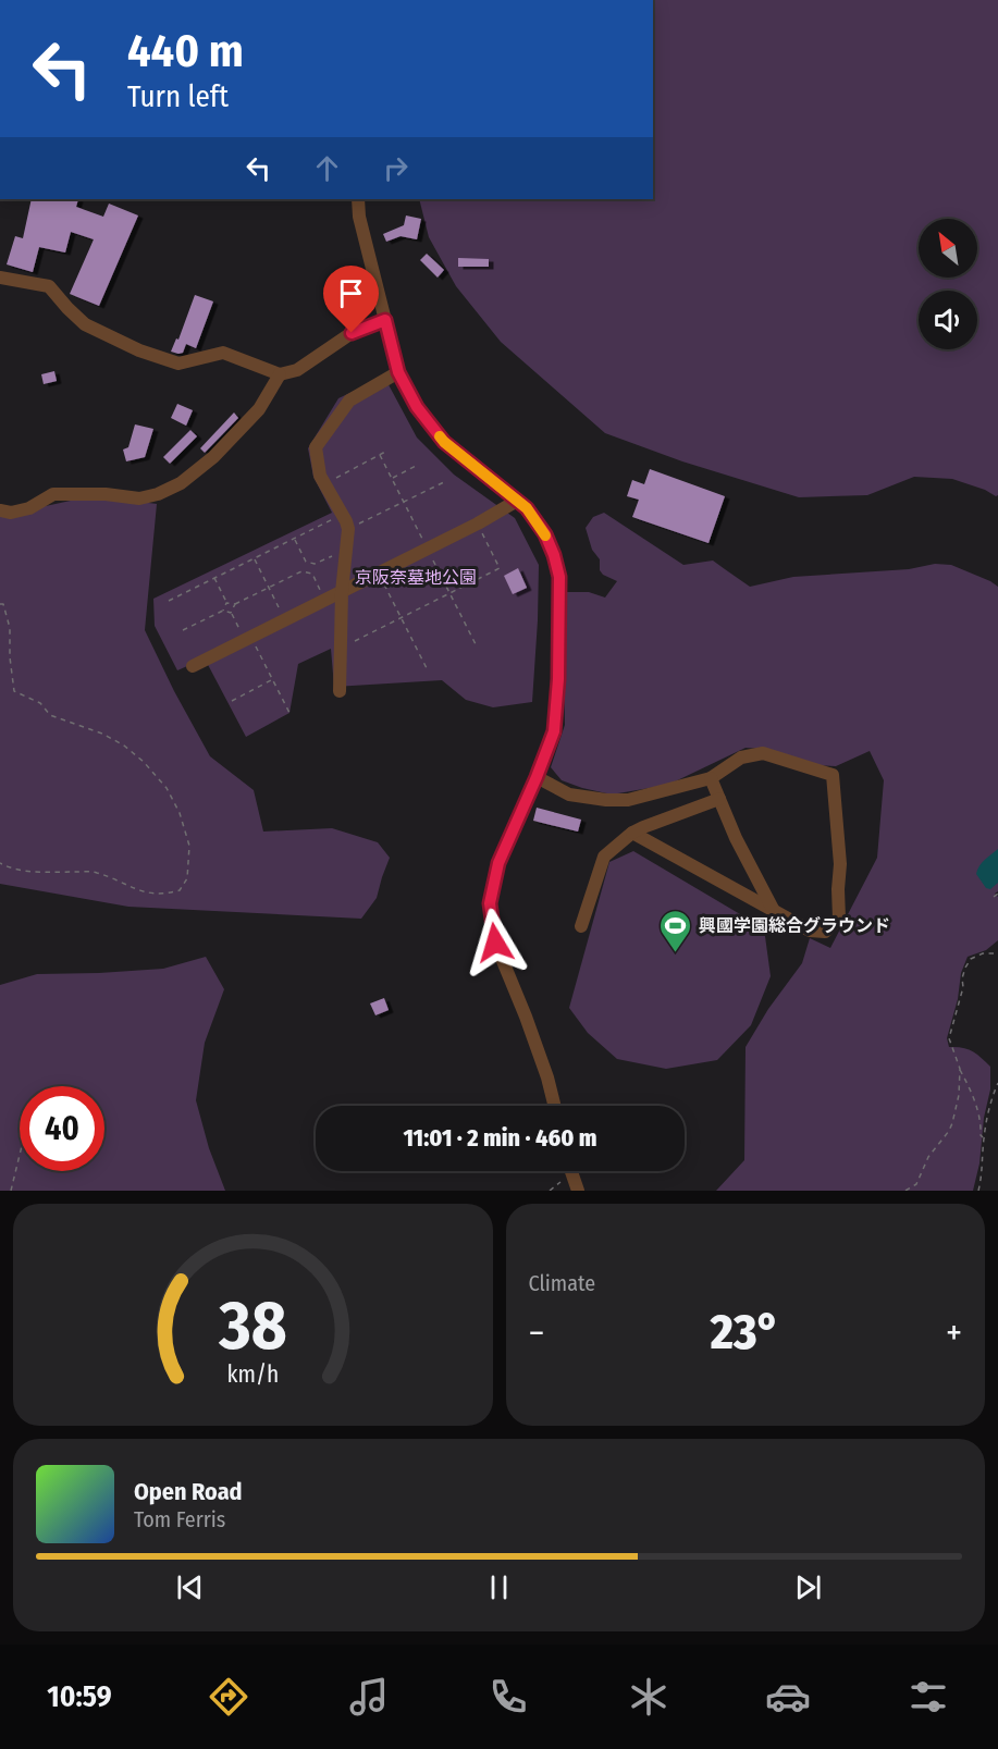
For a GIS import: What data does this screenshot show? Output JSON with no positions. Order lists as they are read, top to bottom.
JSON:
{
  "parks": ["京阪奈墓地公園"],
  "places": {
    "sports": ["興國学園総合グラウンド"]
  },
  "north": "top left",
  "page": {
    "turn": ["440 m", "Turn left"],
    "limit": "40",
    "trip": "11:01 · 2 min · 460 m",
    "tile": "Climate",
    "heat": ["−", "23°", "+"],
    "song": ["Open Road", "Tom Ferris"],
    "tabs": "10:59",
    "gauge": ["38", "km/h"]
  }
}
